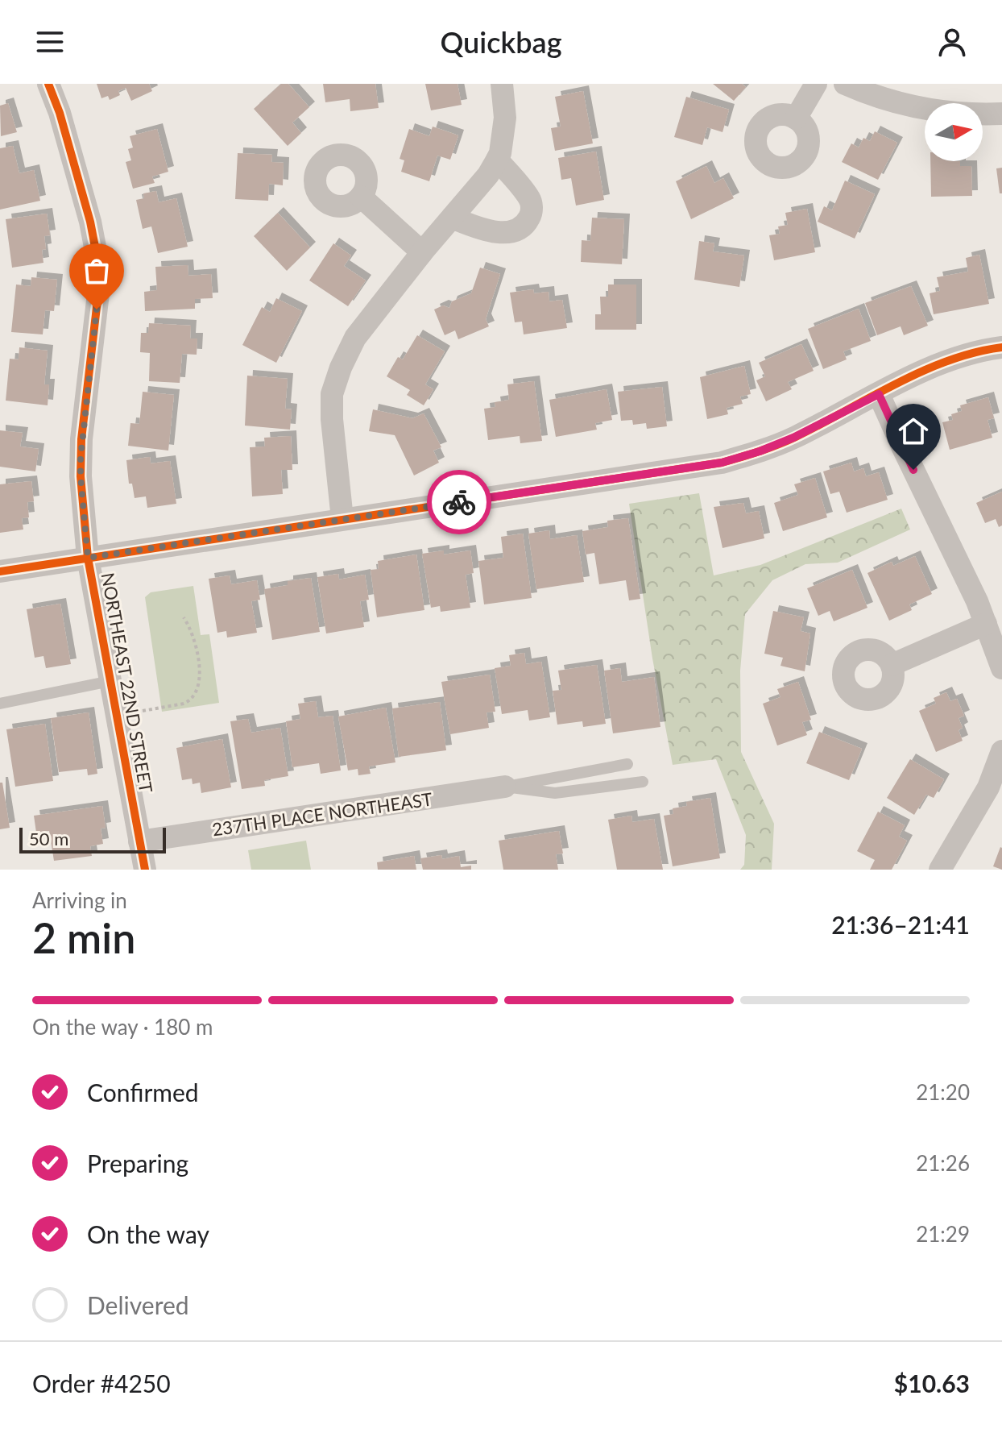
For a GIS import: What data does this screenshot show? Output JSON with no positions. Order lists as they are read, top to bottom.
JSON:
{
  "streets": {
    "street": ["NORTHEAST 22ND STREET", "237TH PLACE NORTHEAST"]
  },
  "crossings": [
    ["NORTHEAST 22ND STREET", "237TH PLACE NORTHEAST"]
  ],
  "scale_bar": "50 m",
  "north": "right",
  "page": {
    "header": "Quickbag",
    "scale": "50 m",
    "heading": ["2 min", "Arriving in", "21:36–21:41"],
    "panel": ["Order #4250", "$10.63"],
    "bar": "On the way · 180 m",
    "list": [
      ["Confirmed", "21:20"],
      ["Preparing", "21:26"],
      ["On the way", "21:29"],
      "Delivered"
    ]
  }
}
